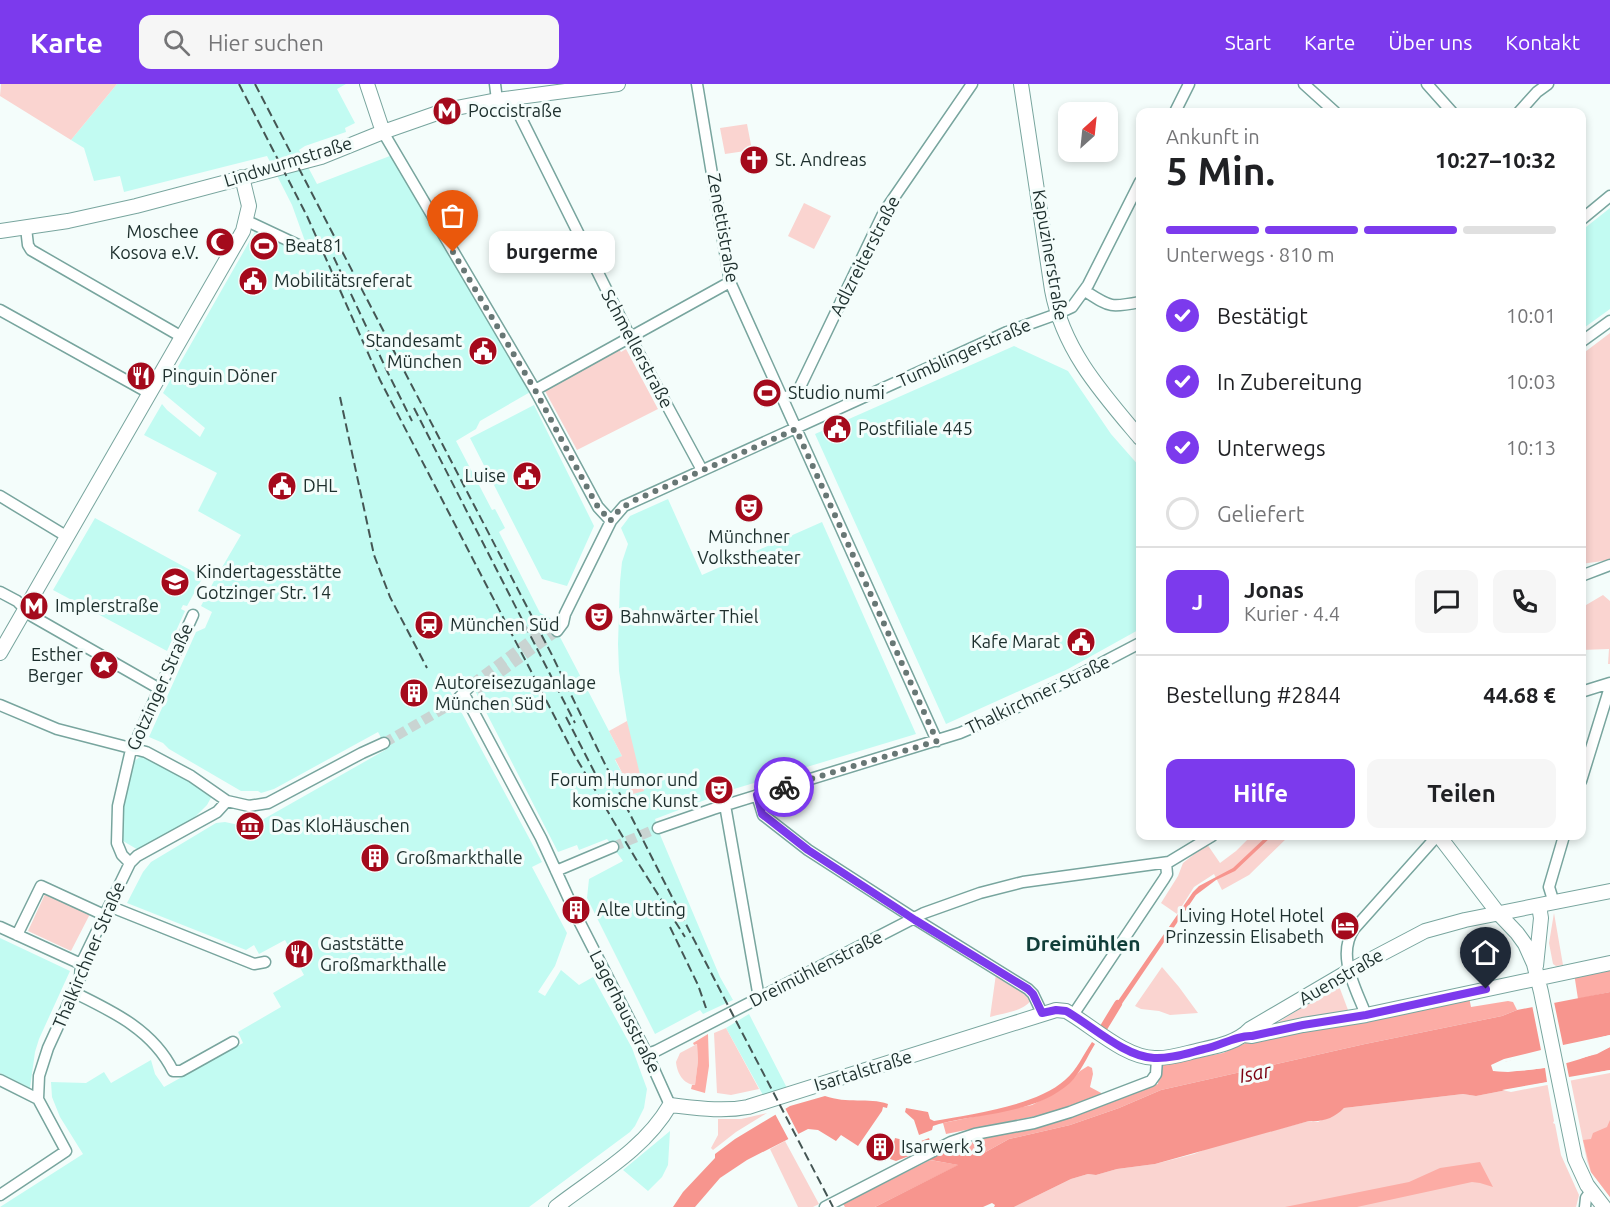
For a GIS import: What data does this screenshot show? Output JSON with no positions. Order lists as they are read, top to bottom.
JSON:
{
  "streets": {
    "main road": [
      "Lindwurmstraße",
      "Kapuzinerstraße",
      "Auenstraße",
      "Isartalstraße"
    ],
    "street": [
      "Zenettistraße",
      "Adlzreiterstraße",
      "Schmellerstraße",
      "Tumblingerstraße",
      "Gotzinger Straße",
      "Thalkirchner Straße",
      "Dreimühlenstraße",
      "Lagerhausstraße"
    ]
  },
  "crossings": [
    ["Lindwurmstraße", "Schmellerstraße"],
    ["Zenettistraße", "Adlzreiterstraße"],
    ["Zenettistraße", "Tumblingerstraße"],
    ["Kapuzinerstraße", "Tumblingerstraße"],
    ["Schmellerstraße", "Tumblingerstraße"],
    ["Gotzinger Straße", "Thalkirchner Straße"],
    ["Dreimühlenstraße", "Lagerhausstraße"],
    ["Auenstraße", "Isartalstraße"],
    ["Lagerhausstraße", "Isartalstraße"]
  ],
  "districts": ["Dreimühlen"],
  "water": ["Isar"],
  "places": {
    "metro station": ["Poccistraße", "Implerstraße"],
    "church": ["St. Andreas"],
    "mosque": ["Moschee Kosova e.V."],
    "sports": ["Beat81", "Studio numi"],
    "other": ["burgerme"],
    "public building": [
      "Mobilitätsreferat",
      "Standesamt München",
      "Postfiliale 445",
      "Luise",
      "DHL",
      "Kafe Marat"
    ],
    "restaurant": ["Pinguin Döner", "Gaststätte Großmarkthalle"],
    "theatre": ["Münchner Volkstheater", "Bahnwärter Thiel", "Forum Humor und komische Kunst"],
    "school or university": ["Kindertagesstätte Gotzinger Str. 14"],
    "station": ["München Süd"],
    "place": ["Esther Berger"],
    "building": [
      "Autoreisezuganlage München Süd",
      "Großmarkthalle",
      "Alte Utting",
      "Isarwerk 3"
    ],
    "museum": ["Das KloHäuschen"],
    "hotel": ["Living Hotel Hotel Prinzessin Elisabeth"]
  },
  "north": "top right",
  "page": {
    "header": "Karte",
    "search": "Hier suchen",
    "nav": [
      "Start",
      "Karte",
      "Über uns",
      "Kontakt"
    ],
    "heading": ["5 Min.", "Ankunft in", "10:27–10:32"],
    "panel": [
      "Jonas",
      "Kurier · 4.4",
      "Bestellung #2844",
      "44.68 €"
    ],
    "bar": "Unterwegs · 810 m",
    "bubble": "burgerme",
    "list": [
      ["Bestätigt", "10:01"],
      ["In Zubereitung", "10:03"],
      ["Unterwegs", "10:13"],
      "Geliefert"
    ],
    "round": "J",
    "buttons": ["Hilfe", "Teilen"]
  }
}
